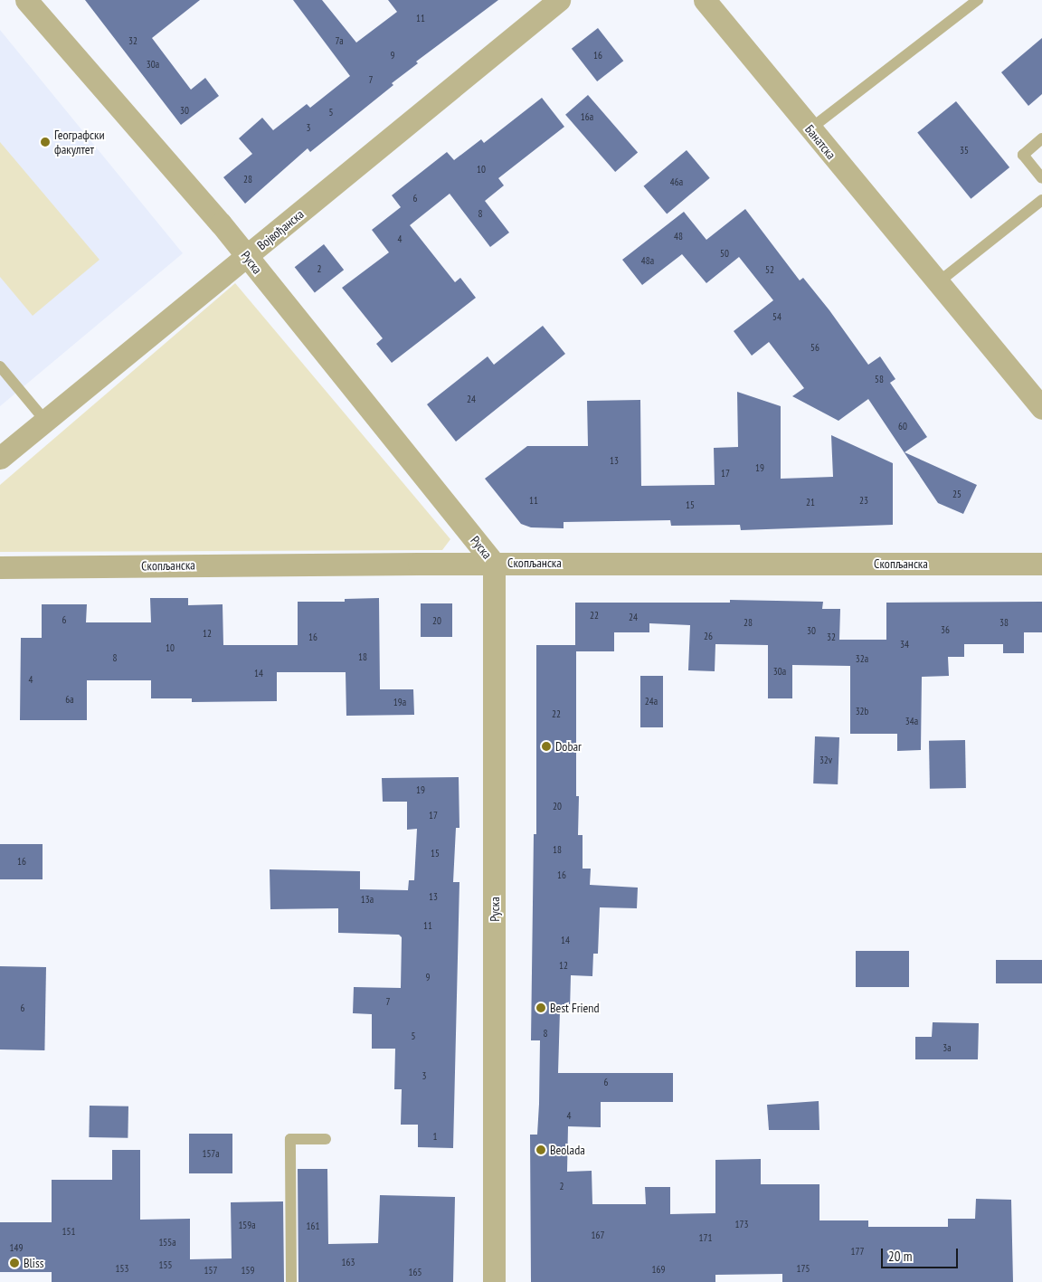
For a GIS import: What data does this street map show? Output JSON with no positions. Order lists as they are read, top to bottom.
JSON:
{
  "streets": {
    "street": [
      "Банатска",
      "Војвођанска",
      "Руска",
      "Скопљанска"
    ]
  },
  "crossings": [
    ["Војвођанска", "Руска"],
    ["Руска", "Скопљанска"]
  ],
  "places": [
    "Географски факултет",
    "Dobar",
    "Best Friend",
    "Beolada",
    "Bliss"
  ],
  "house_numbers": [
    "11",
    "32",
    "7a",
    "9",
    "16",
    "30a",
    "7",
    "30",
    "5",
    "16a",
    "3",
    "35",
    "10",
    "28",
    "46a",
    "6",
    "8",
    "48",
    "4",
    "50",
    "48a",
    "2",
    "52",
    "54",
    "56",
    "58",
    "24",
    "60",
    "13",
    "19",
    "17",
    "25",
    "11",
    "23",
    "21",
    "15",
    "22",
    "24",
    "6",
    "20",
    "28",
    "38",
    "36",
    "30",
    "12",
    "26",
    "16",
    "32",
    "34",
    "10",
    "18",
    "8",
    "32a",
    "30a",
    "14",
    "4",
    "6a",
    "24a",
    "19a",
    "32b",
    "22",
    "34a",
    "32v",
    "19",
    "20",
    "17",
    "18",
    "15",
    "16",
    "16",
    "13",
    "13a",
    "11",
    "14",
    "12",
    "9",
    "7",
    "6",
    "8",
    "5",
    "3a",
    "3",
    "6",
    "4",
    "1",
    "157a",
    "2",
    "173",
    "159a",
    "161",
    "151",
    "167",
    "171",
    "155a",
    "149",
    "177",
    "163",
    "155",
    "153",
    "175",
    "169",
    "157",
    "159",
    "165"
  ],
  "scale_bar": "20 m"
}
